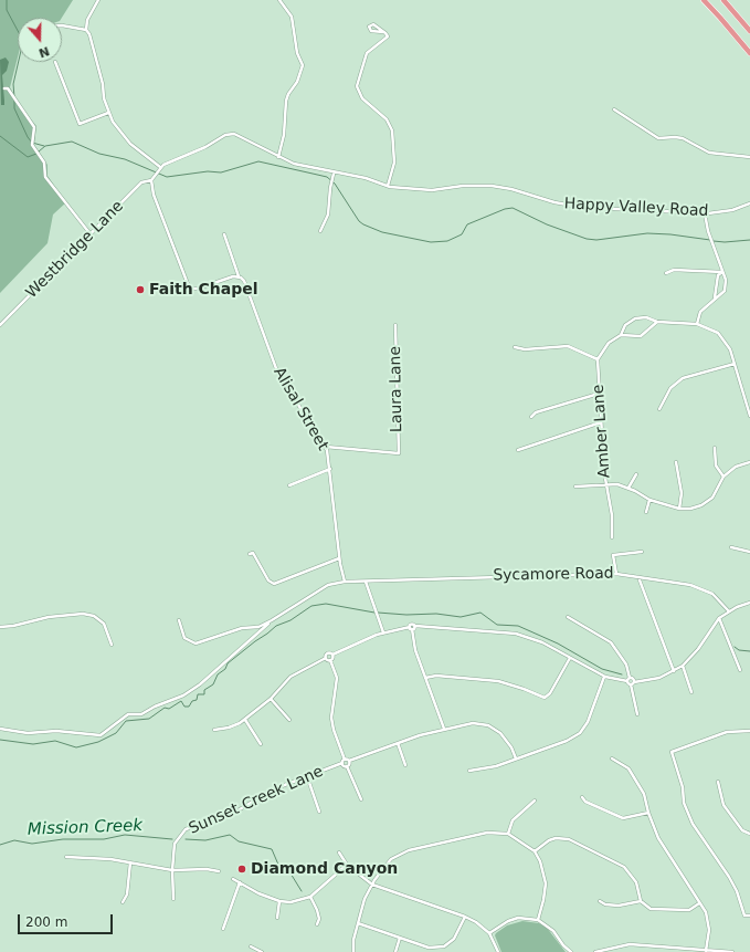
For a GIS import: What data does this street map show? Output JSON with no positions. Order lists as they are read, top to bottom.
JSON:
{
  "streets": {
    "street": [
      "Happy Valley Road",
      "Westbridge Lane",
      "Laura Lane",
      "Alisal Street",
      "Amber Lane",
      "Sycamore Road",
      "Sunset Creek Lane"
    ]
  },
  "crossings": [
    ["Happy Valley Road", "Westbridge Lane"],
    ["Laura Lane", "Alisal Street"],
    ["Alisal Street", "Sycamore Road"]
  ],
  "water": ["Mission Creek"],
  "places": ["Faith Chapel", "Diamond Canyon"],
  "scale_bar": "200 m",
  "north": "bottom"
}
